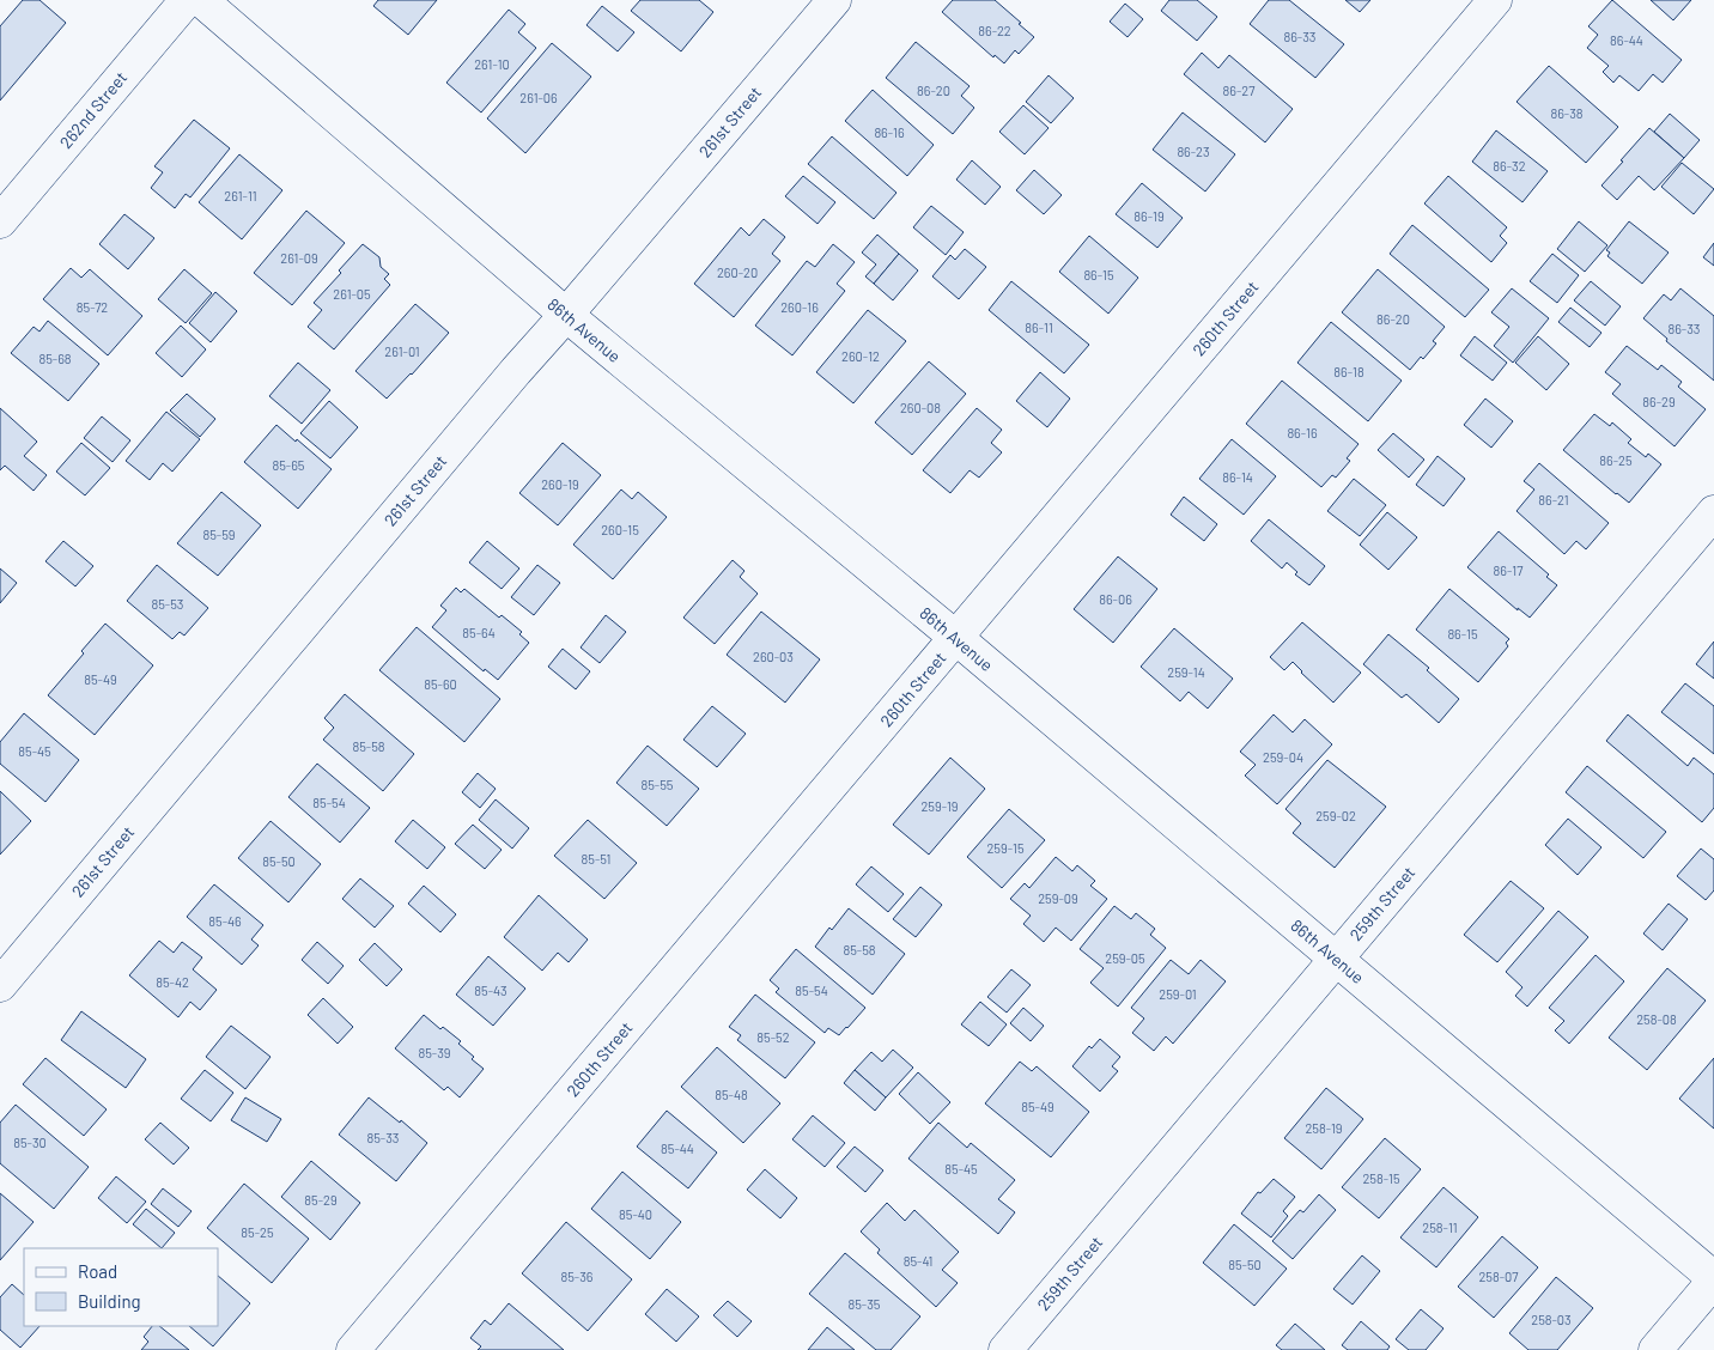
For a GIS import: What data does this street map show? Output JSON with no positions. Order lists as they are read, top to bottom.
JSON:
{
  "streets": {
    "street": [
      "262nd Street",
      "261st Street",
      "260th Street",
      "86th Avenue",
      "259th Street"
    ]
  },
  "crossings": [
    ["261st Street", "86th Avenue"],
    ["260th Street", "86th Avenue"],
    ["86th Avenue", "259th Street"]
  ],
  "house_numbers": [
    "86-22",
    "86-33",
    "86-44",
    "261-10",
    "86-20",
    "86-27",
    "261-06",
    "86-38",
    "86-16",
    "86-23",
    "86-32",
    "261-11",
    "86-19",
    "261-09",
    "260-20",
    "86-15",
    "261-05",
    "85-72",
    "260-16",
    "86-20",
    "86-11",
    "86-33",
    "261-01",
    "260-12",
    "85-68",
    "86-18",
    "86-29",
    "260-08",
    "86-16",
    "86-25",
    "85-65",
    "86-14",
    "260-19",
    "86-21",
    "260-15",
    "85-59",
    "86-17",
    "86-06",
    "85-53",
    "85-64",
    "86-15",
    "260-03",
    "259-14",
    "85-49",
    "85-60",
    "85-58",
    "85-45",
    "259-04",
    "85-55",
    "85-54",
    "259-19",
    "259-02",
    "259-15",
    "85-51",
    "85-50",
    "259-09",
    "85-46",
    "85-58",
    "259-05",
    "85-42",
    "85-43",
    "85-54",
    "259-01",
    "258-08",
    "85-52",
    "85-39",
    "85-48",
    "85-49",
    "258-19",
    "85-33",
    "85-30",
    "85-44",
    "85-45",
    "258-15",
    "85-29",
    "85-40",
    "258-11",
    "85-25",
    "85-41",
    "85-50",
    "85-36",
    "258-07",
    "85-35",
    "258-03"
  ],
  "legend": ["Road", "Building"]
}
